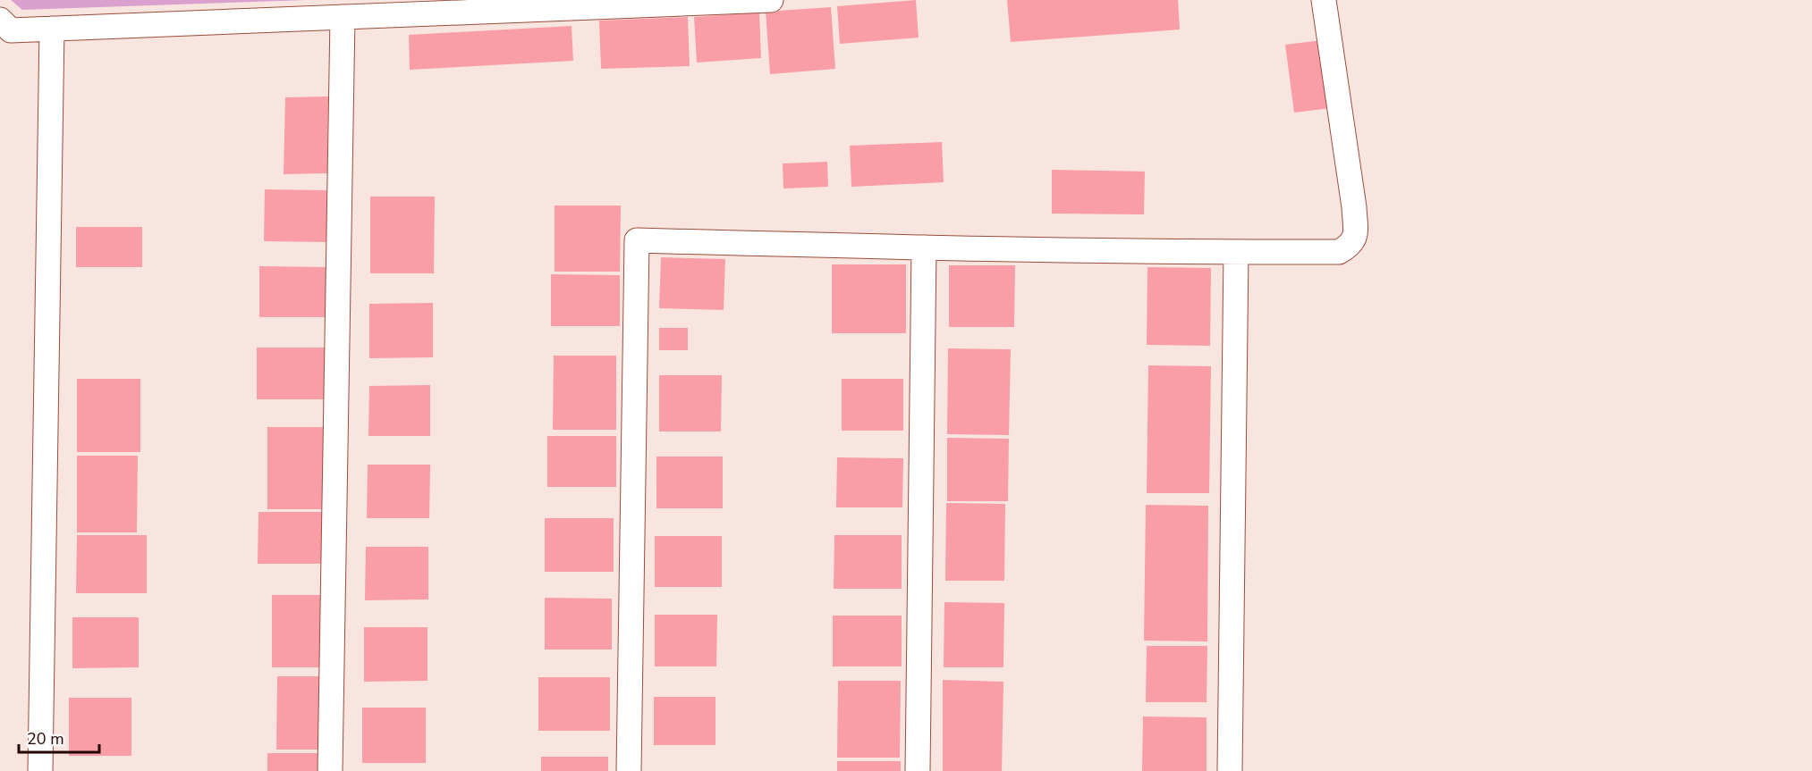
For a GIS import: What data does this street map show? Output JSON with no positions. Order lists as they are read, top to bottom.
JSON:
{
  "scale_bar": "20 m"
}
